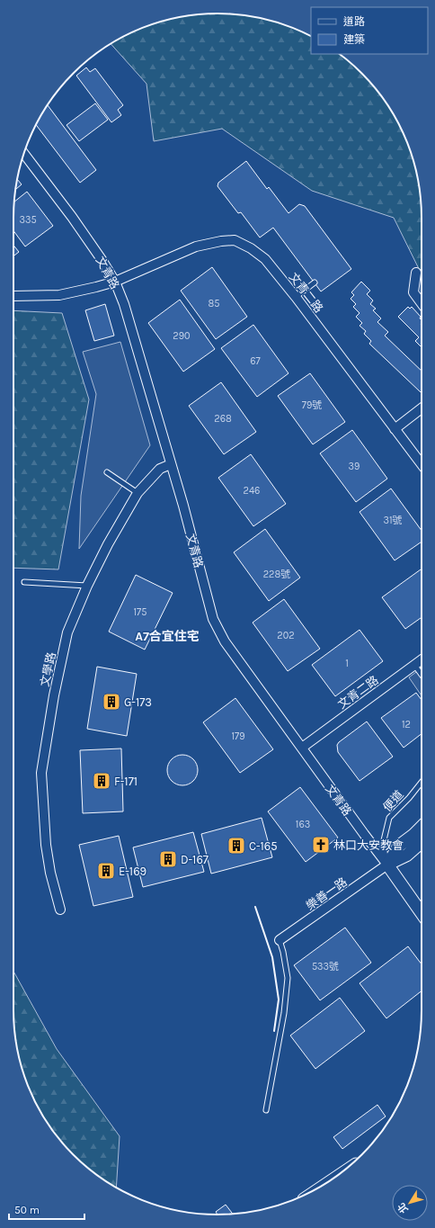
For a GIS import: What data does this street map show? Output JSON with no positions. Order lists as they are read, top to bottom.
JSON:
{
  "streets": {
    "street": [
      "文青路",
      "文青二路",
      "文學路",
      "樂善一路"
    ],
    "lane": ["便道"]
  },
  "crossings": [
    ["文青路", "文青二路"],
    ["文青路", "文學路"],
    ["文青路", "便道"],
    ["文青路", "樂善一路"],
    ["便道", "樂善一路"]
  ],
  "districts": ["A7合宜住宅"],
  "places": {
    "building": [
      "G-173",
      "F-171",
      "C-165",
      "D-167",
      "E-169"
    ],
    "church": ["林口大安教會"]
  },
  "house_numbers": [
    "335",
    "85",
    "290",
    "67",
    "79號",
    "268",
    "39",
    "246",
    "31號",
    "228號",
    "175",
    "202",
    "1",
    "12",
    "179",
    "163",
    "533號"
  ],
  "legend": ["道路", "建築"],
  "scale_bar": "50 m",
  "north": "bottom left"
}
